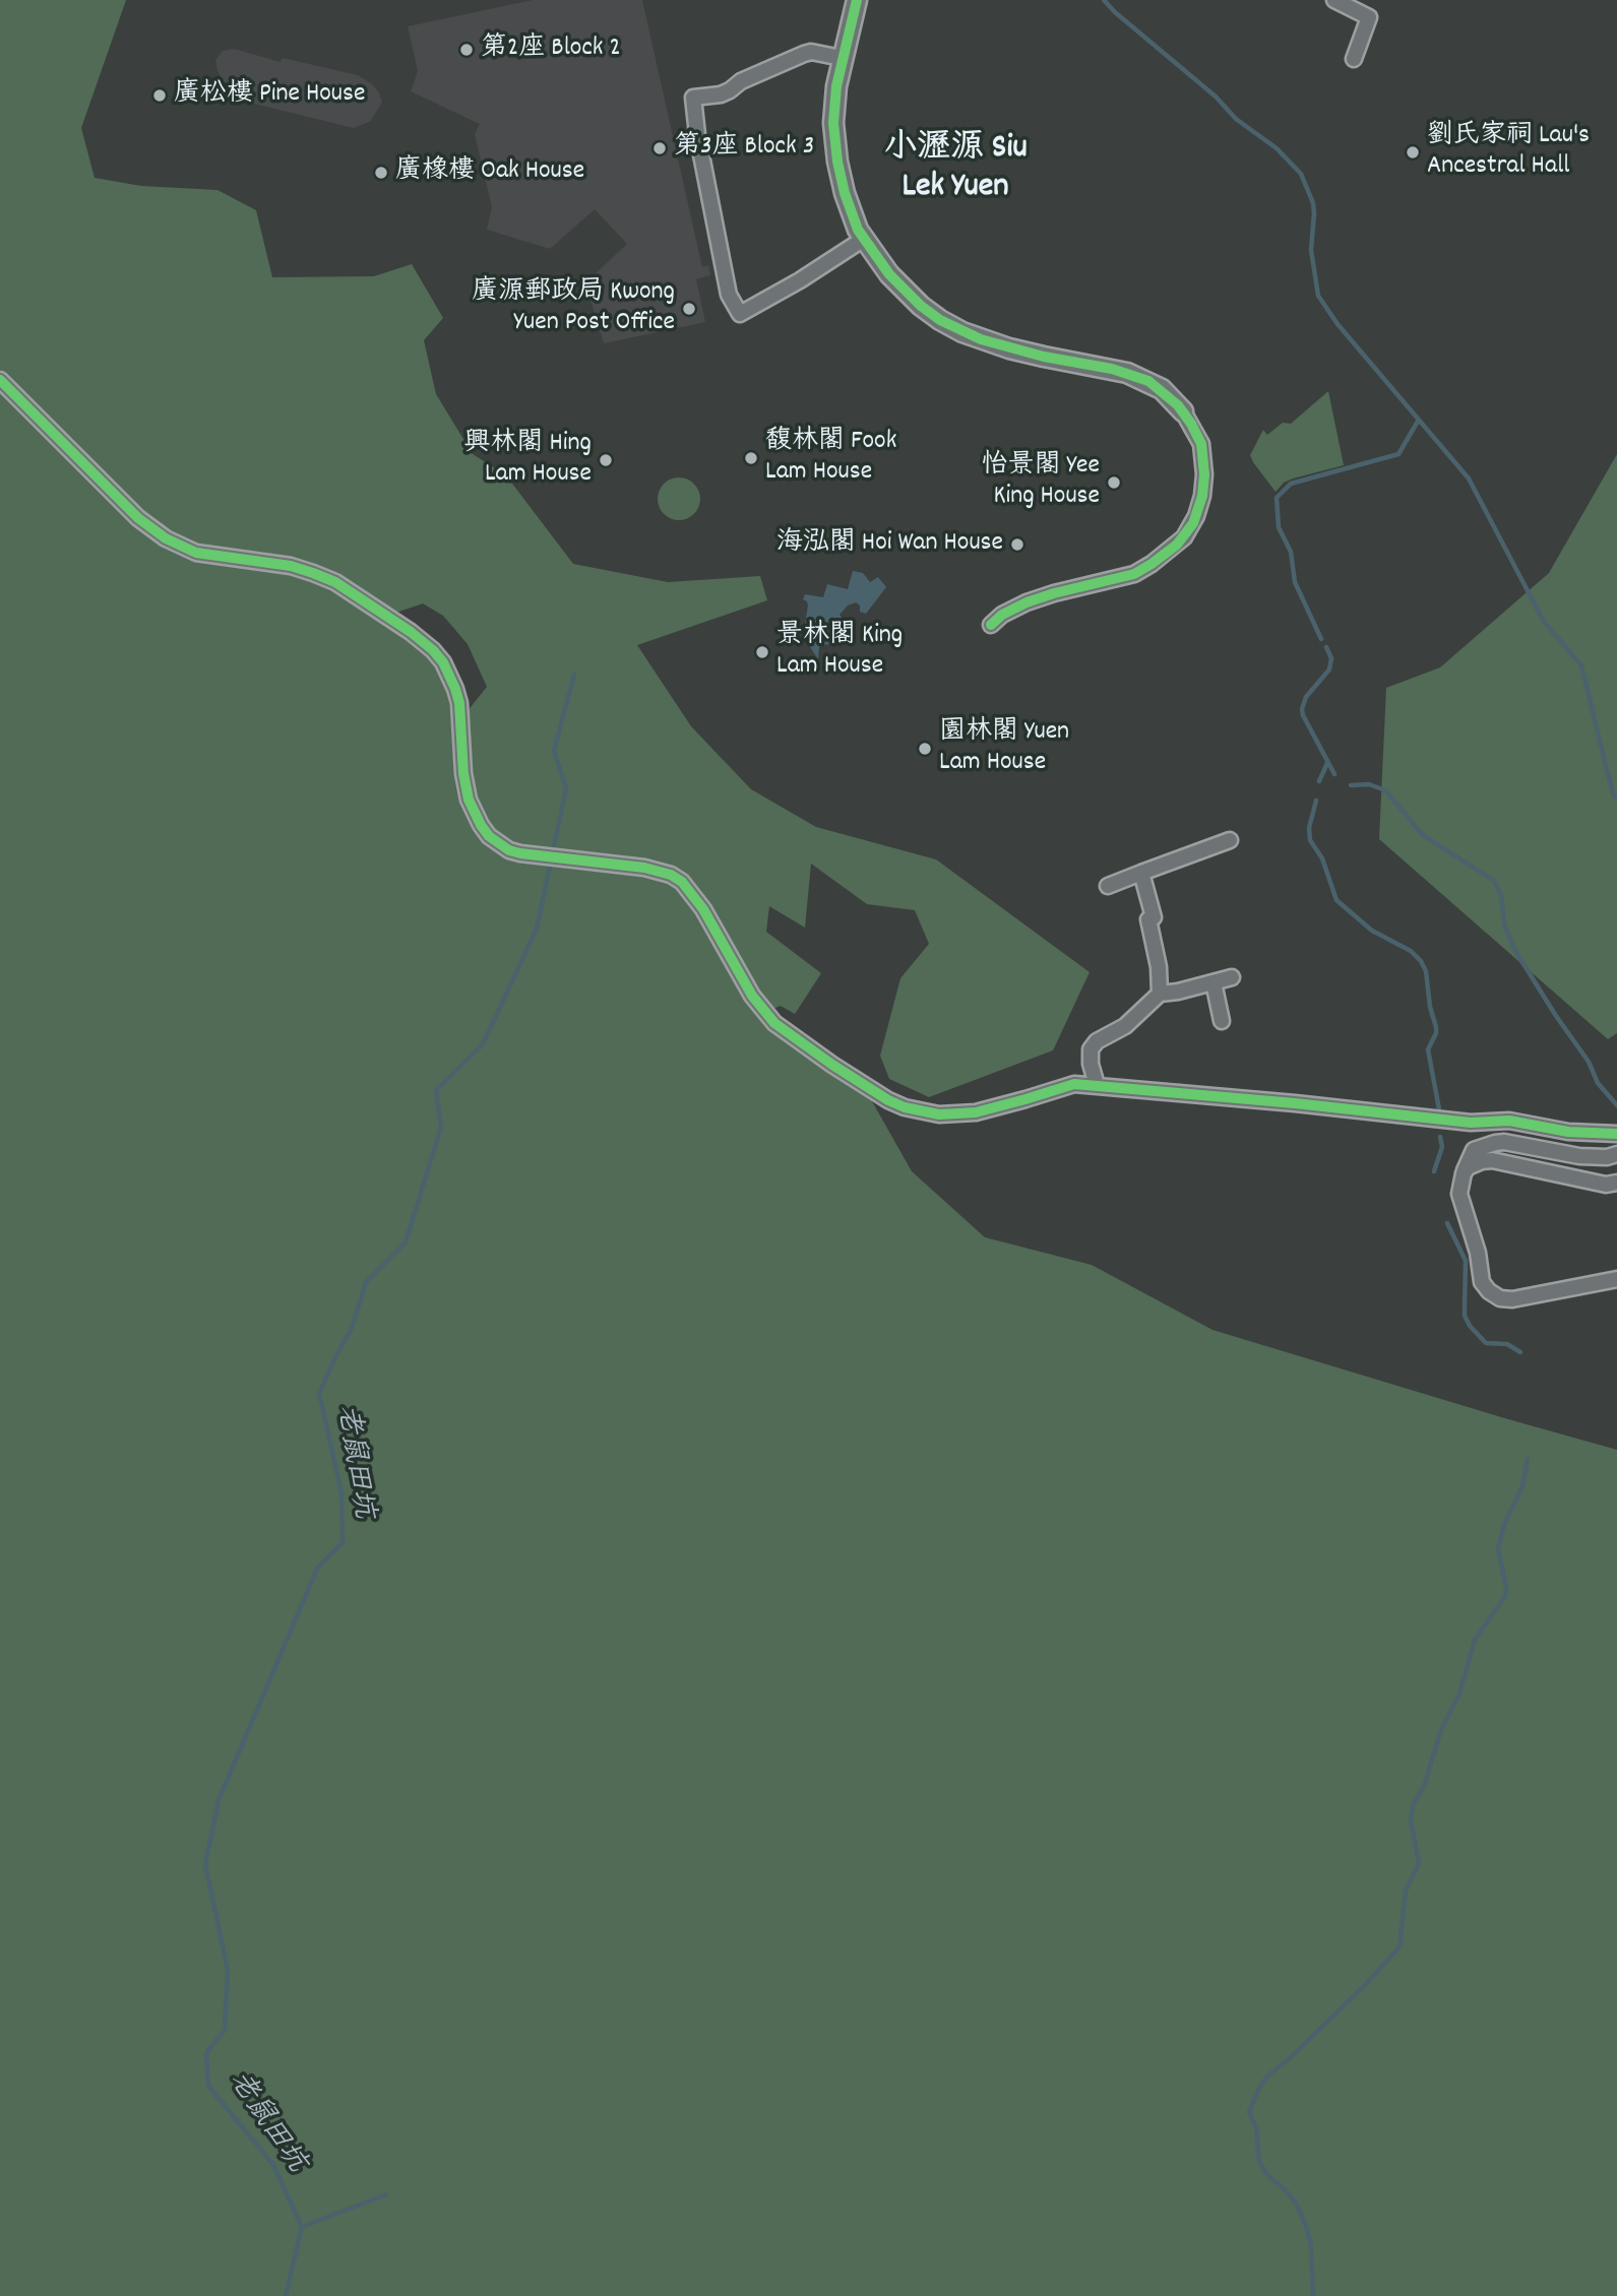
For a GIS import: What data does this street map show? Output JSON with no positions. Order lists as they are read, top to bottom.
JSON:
{
  "districts": ["小瀝源 Siu Lek Yuen"],
  "water": ["老鼠田坑"],
  "places": [
    "第2座 Block 2",
    "廣松樓 Pine House",
    "第3座 Block 3",
    "劉氏家祠 Lau's Ancestral Hall",
    "廣橡樓 Oak House",
    "廣源郵政局 Kwong Yuen Post Office",
    "馥林閣 Fook Lam House",
    "興林閣 Hing Lam House",
    "怡景閣 Yee King House",
    "海泓閣 Hoi Wan House",
    "景林閣 King Lam House",
    "園林閣 Yuen Lam House"
  ]
}
